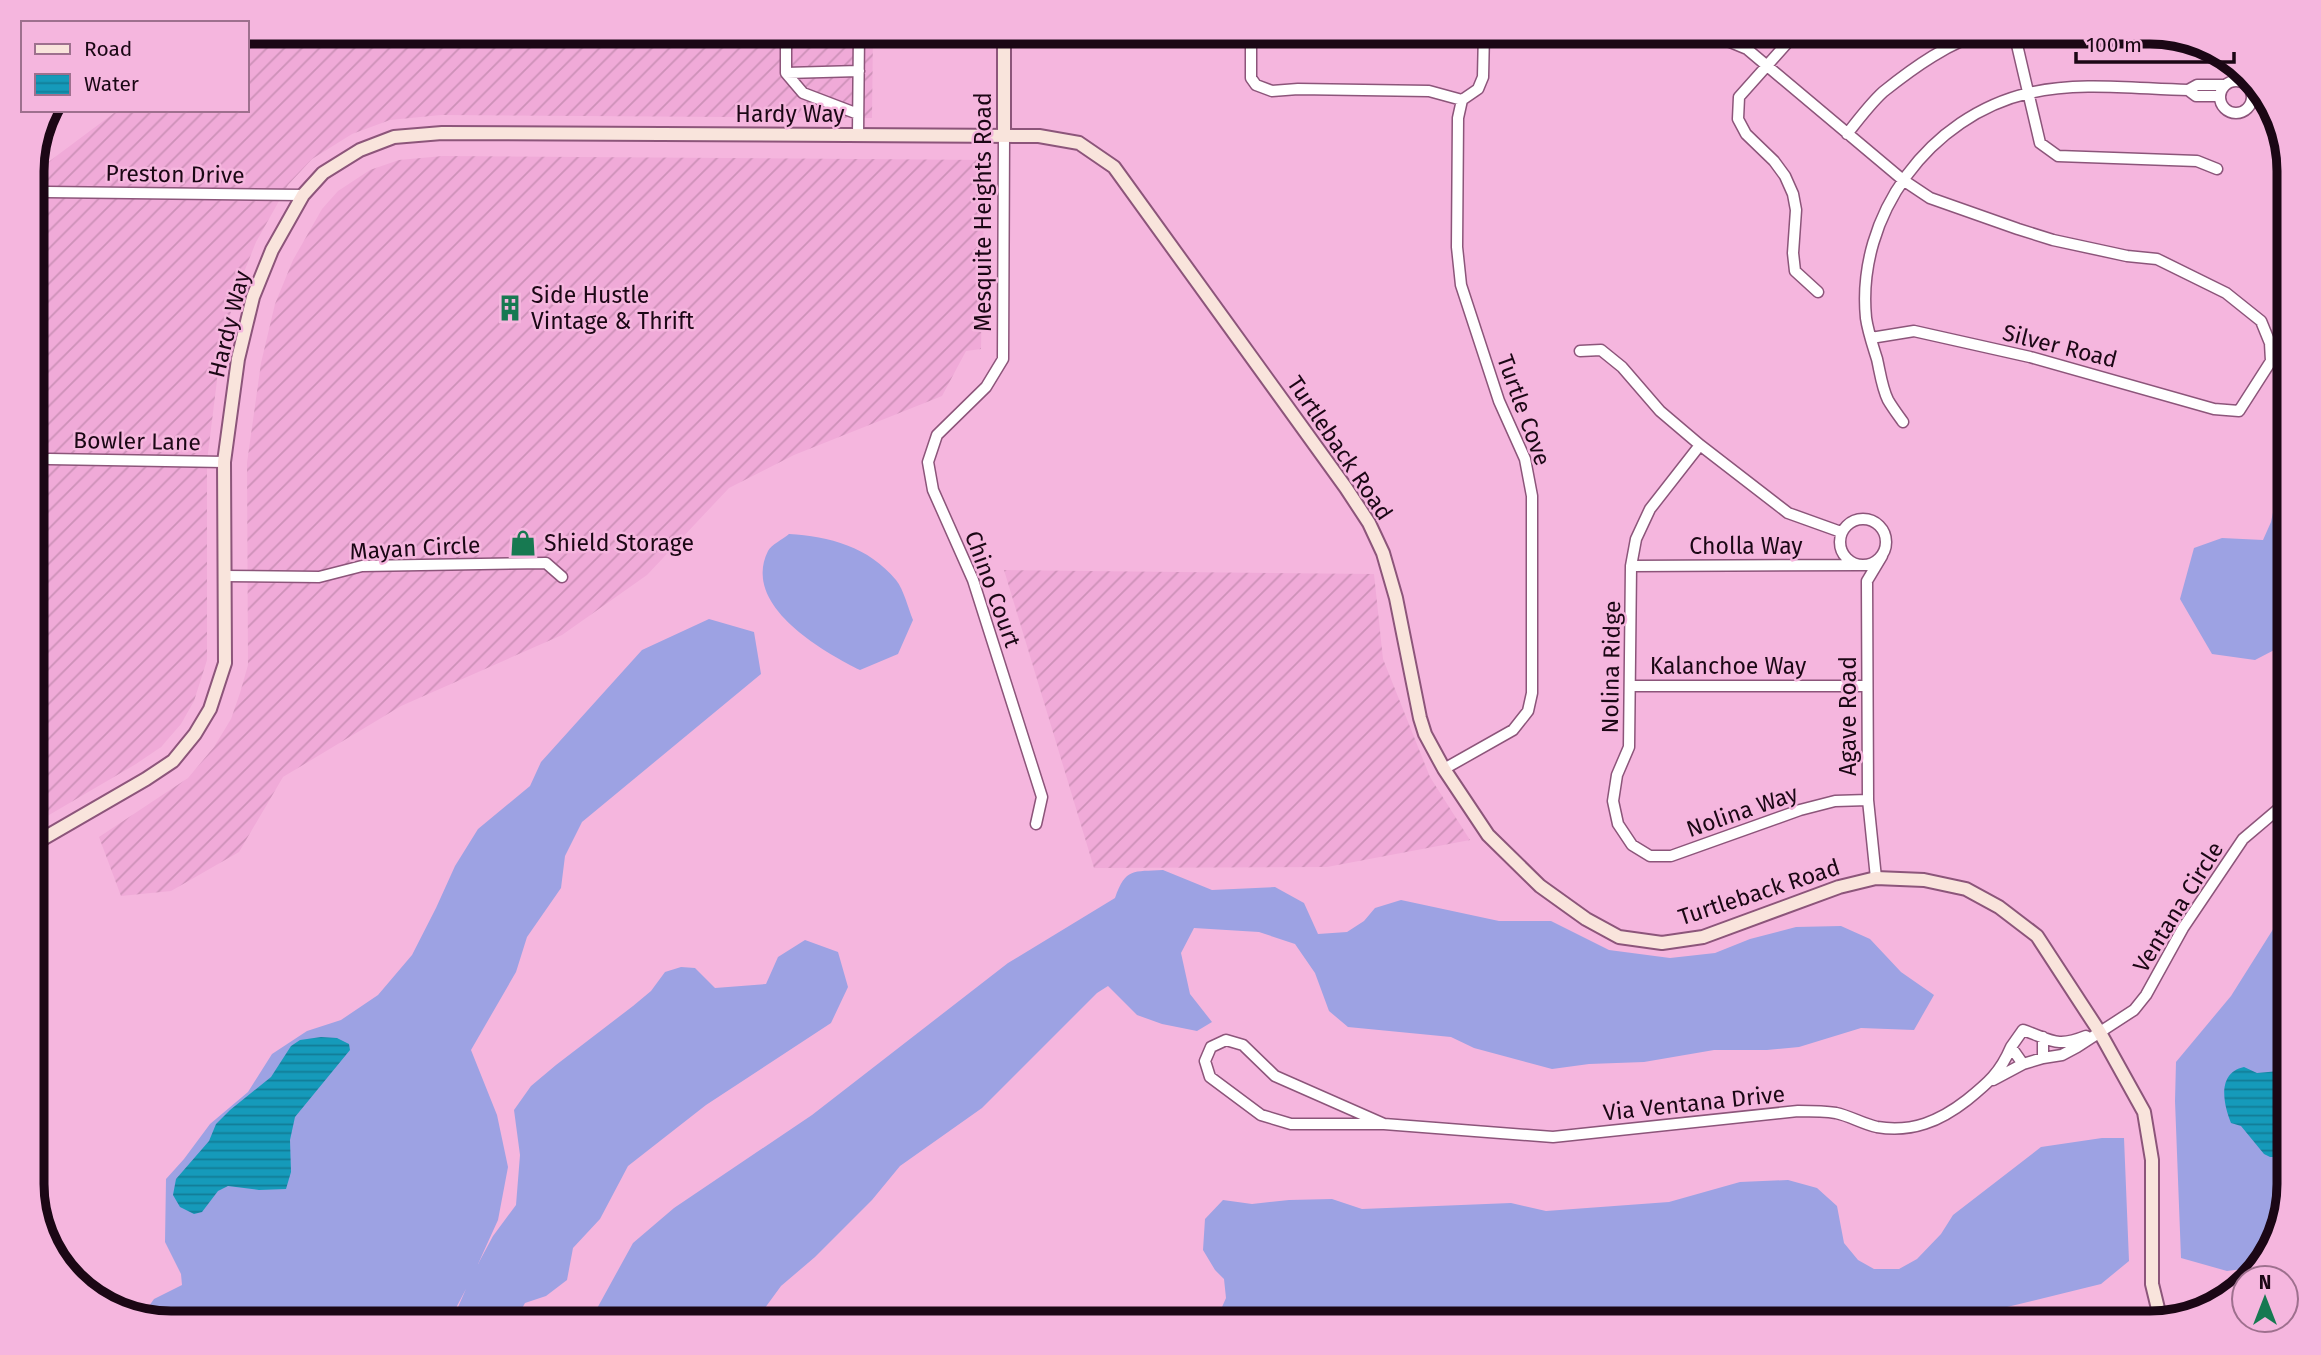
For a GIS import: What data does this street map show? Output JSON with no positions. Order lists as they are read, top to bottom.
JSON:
{
  "streets": {
    "main road": ["Hardy Way", "Mesquite Heights Road", "Turtleback Road"],
    "street": [
      "Preston Drive",
      "Silver Road",
      "Turtle Cove",
      "Bowler Lane",
      "Cholla Way",
      "Mayan Circle",
      "Chino Court",
      "Kalanchoe Way",
      "Nolina Ridge",
      "Agave Road",
      "Nolina Way",
      "Ventana Circle",
      "Via Ventana Drive"
    ]
  },
  "crossings": [
    ["Hardy Way", "Preston Drive"],
    ["Hardy Way", "Mesquite Heights Road"],
    ["Hardy Way", "Bowler Lane"],
    ["Hardy Way", "Turtleback Road"],
    ["Hardy Way", "Mayan Circle"],
    ["Mesquite Heights Road", "Turtleback Road"],
    ["Mesquite Heights Road", "Chino Court"],
    ["Turtle Cove", "Turtleback Road"],
    ["Turtleback Road", "Agave Road"],
    ["Turtleback Road", "Ventana Circle"],
    ["Cholla Way", "Nolina Ridge"],
    ["Cholla Way", "Agave Road"],
    ["Kalanchoe Way", "Nolina Ridge"],
    ["Kalanchoe Way", "Agave Road"],
    ["Nolina Ridge", "Nolina Way"],
    ["Agave Road", "Nolina Way"]
  ],
  "places": {
    "building": ["Side Hustle Vintage & Thrift"],
    "shop": ["Shield Storage"]
  },
  "legend": ["Road", "Water"],
  "scale_bar": "100 m",
  "north": "top"
}
